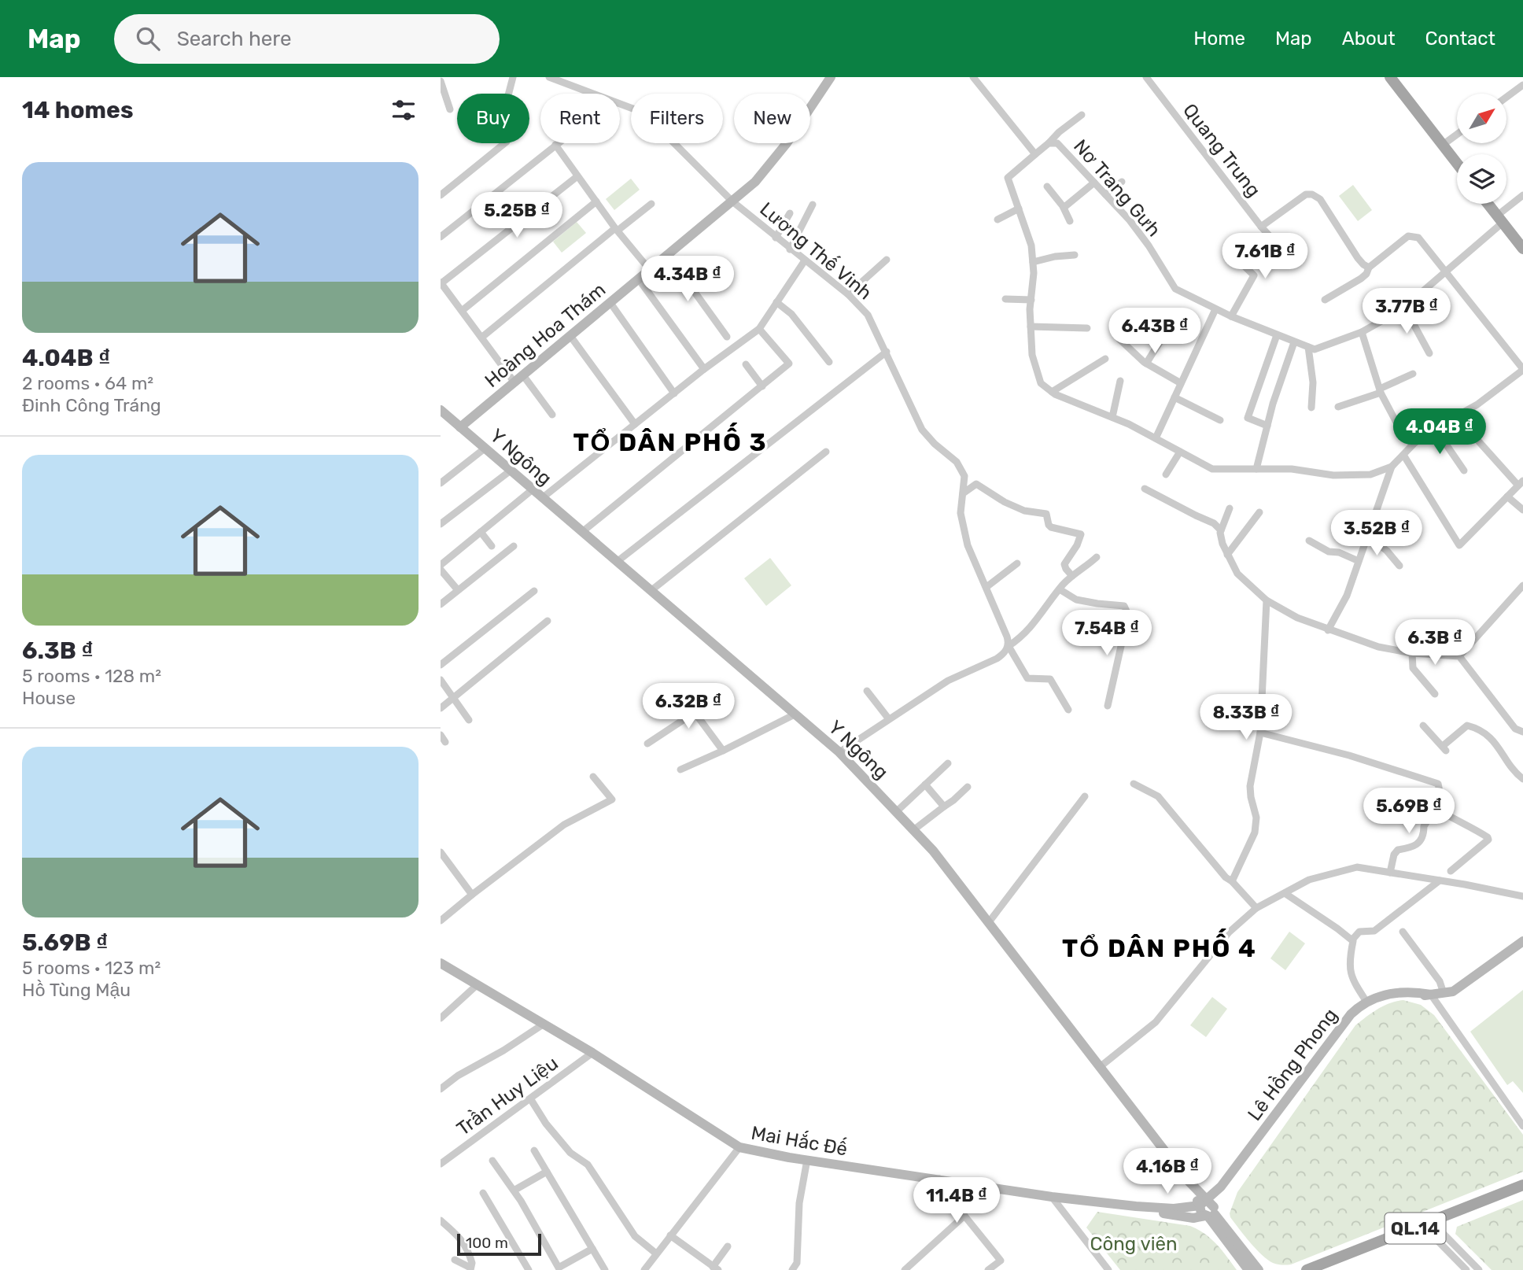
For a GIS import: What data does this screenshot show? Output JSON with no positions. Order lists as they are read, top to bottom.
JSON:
{
  "streets": {
    "main road": ["QL.14"],
    "street": [
      "Quang Trung",
      "Nơ Trang Gưh",
      "Lương Thế Vinh",
      "Hoàng Hoa Thám",
      "Y Ngông",
      "Lê Hồng Phong",
      "Trần Huy Liệu",
      "Mai Hắc Đế"
    ]
  },
  "crossings": [
    ["Lương Thế Vinh", "Hoàng Hoa Thám"],
    ["Hoàng Hoa Thám", "Y Ngông"],
    ["Y Ngông", "Lê Hồng Phong"],
    ["Y Ngông", "Mai Hắc Đế"],
    ["Lê Hồng Phong", "Mai Hắc Đế"],
    ["Trần Huy Liệu", "Mai Hắc Đế"]
  ],
  "districts": ["TỔ DÂN PHỐ 3", "TỔ DÂN PHỐ 4"],
  "parks": ["Công viên"],
  "scale_bar": "100 m",
  "north": "top right",
  "page": {
    "header": "Map",
    "search": "Search here",
    "nav": [
      "Home",
      "Map",
      "About",
      "Contact"
    ],
    "heading": "14 homes",
    "chip": [
      "Buy",
      "Rent",
      "Filters",
      "New"
    ],
    "list": [
      {
        "name": "4.04B ₫",
        "note": "2 rooms · 64 m² · Đinh Công Tráng"
      },
      {
        "name": "6.3B ₫",
        "note": "5 rooms · 128 m² · House"
      },
      {
        "name": "5.69B ₫",
        "note": "5 rooms · 123 m² · Hồ Tùng Mậu"
      }
    ],
    "price": [
      "5.25B ₫",
      "7.61B ₫",
      "4.34B ₫",
      "3.77B ₫",
      "6.43B ₫",
      "4.04B ₫",
      "3.52B ₫",
      "7.54B ₫",
      "6.3B ₫",
      "6.32B ₫",
      "8.33B ₫",
      "5.69B ₫",
      "4.16B ₫",
      "11.4B ₫"
    ],
    "scale": "100 m"
  }
}
